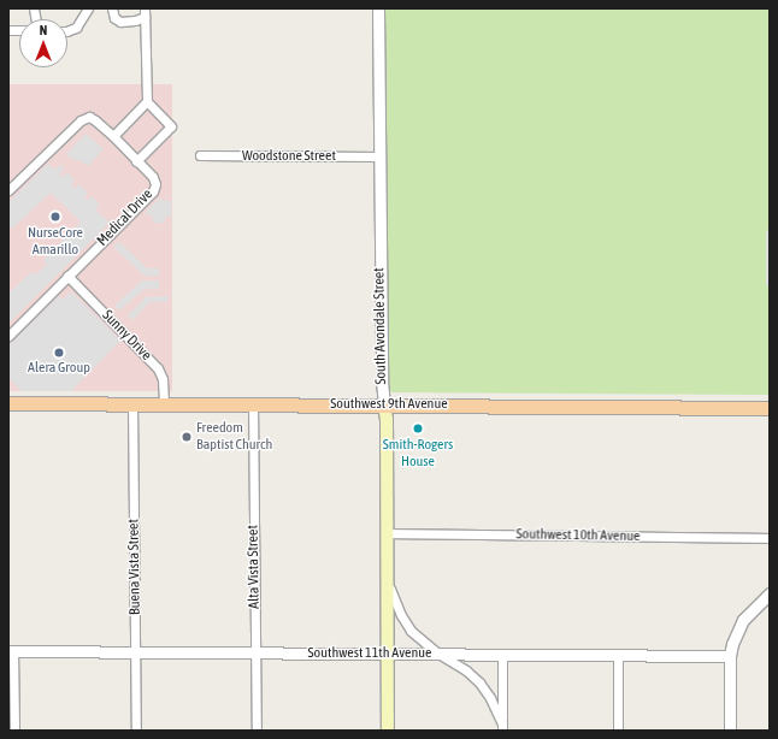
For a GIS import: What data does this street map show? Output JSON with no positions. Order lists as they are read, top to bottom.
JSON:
{
  "streets": {
    "main road": ["South Avondale Street", "Southwest 9th Avenue"],
    "street": [
      "Woodstone Street",
      "Medical Drive",
      "Sunny Drive",
      "Southwest 10th Avenue",
      "Buena Vista Street",
      "Alta Vista Street",
      "Southwest 11th Avenue"
    ]
  },
  "crossings": [
    ["Woodstone Street", "South Avondale Street"],
    ["Medical Drive", "Sunny Drive"],
    ["South Avondale Street", "Southwest 9th Avenue"],
    ["South Avondale Street", "Southwest 10th Avenue"],
    ["South Avondale Street", "Southwest 11th Avenue"],
    ["Sunny Drive", "Southwest 9th Avenue"],
    ["Southwest 9th Avenue", "Buena Vista Street"],
    ["Southwest 9th Avenue", "Alta Vista Street"],
    ["Buena Vista Street", "Southwest 11th Avenue"],
    ["Alta Vista Street", "Southwest 11th Avenue"]
  ],
  "places": [
    "NurseCore Amarillo",
    "Alera Group",
    "Smith-Rogers House",
    "Freedom Baptist Church"
  ],
  "north": "top"
}
